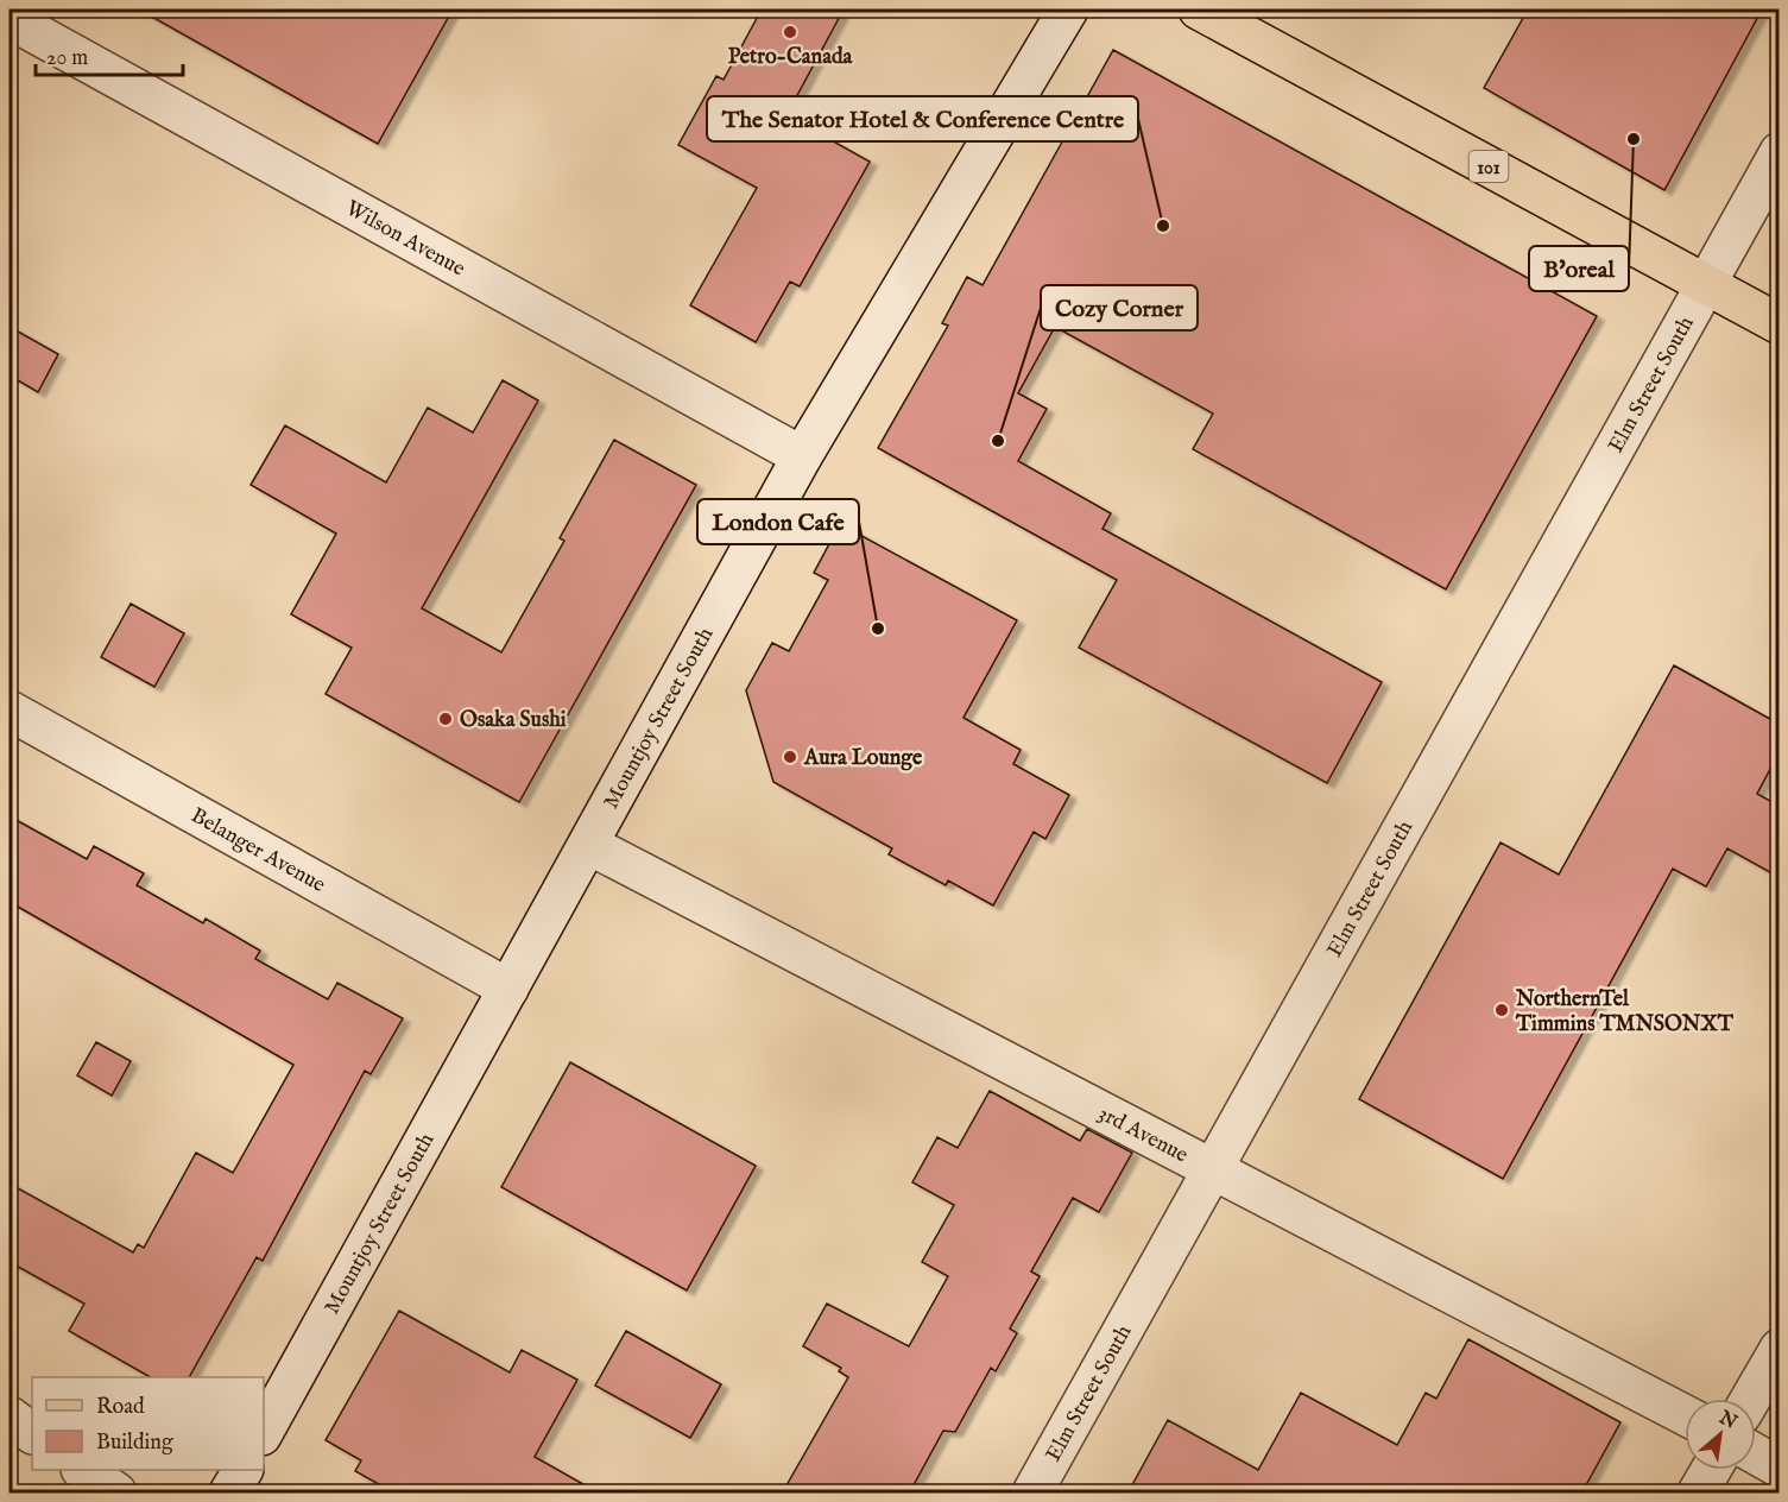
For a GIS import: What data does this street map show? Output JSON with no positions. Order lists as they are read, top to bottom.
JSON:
{
  "streets": {
    "main road": ["101"],
    "street": [
      "Wilson Avenue",
      "Elm Street South",
      "Mountjoy Street South",
      "Belanger Avenue",
      "3rd Avenue"
    ]
  },
  "crossings": [
    ["101", "Elm Street South"],
    ["Wilson Avenue", "Mountjoy Street South"],
    ["Elm Street South", "3rd Avenue"],
    ["Mountjoy Street South", "Belanger Avenue"],
    ["Mountjoy Street South", "3rd Avenue"]
  ],
  "places": [
    "Petro-Canada",
    "B'oreal",
    "The Senator Hotel & Conference Centre",
    "Cozy Corner",
    "London Cafe",
    "Osaka Sushi",
    "Aura Lounge",
    "NorthernTel Timmins TMNSONXT"
  ],
  "legend": ["Road", "Building"],
  "scale_bar": "20 m",
  "north": "top right"
}
